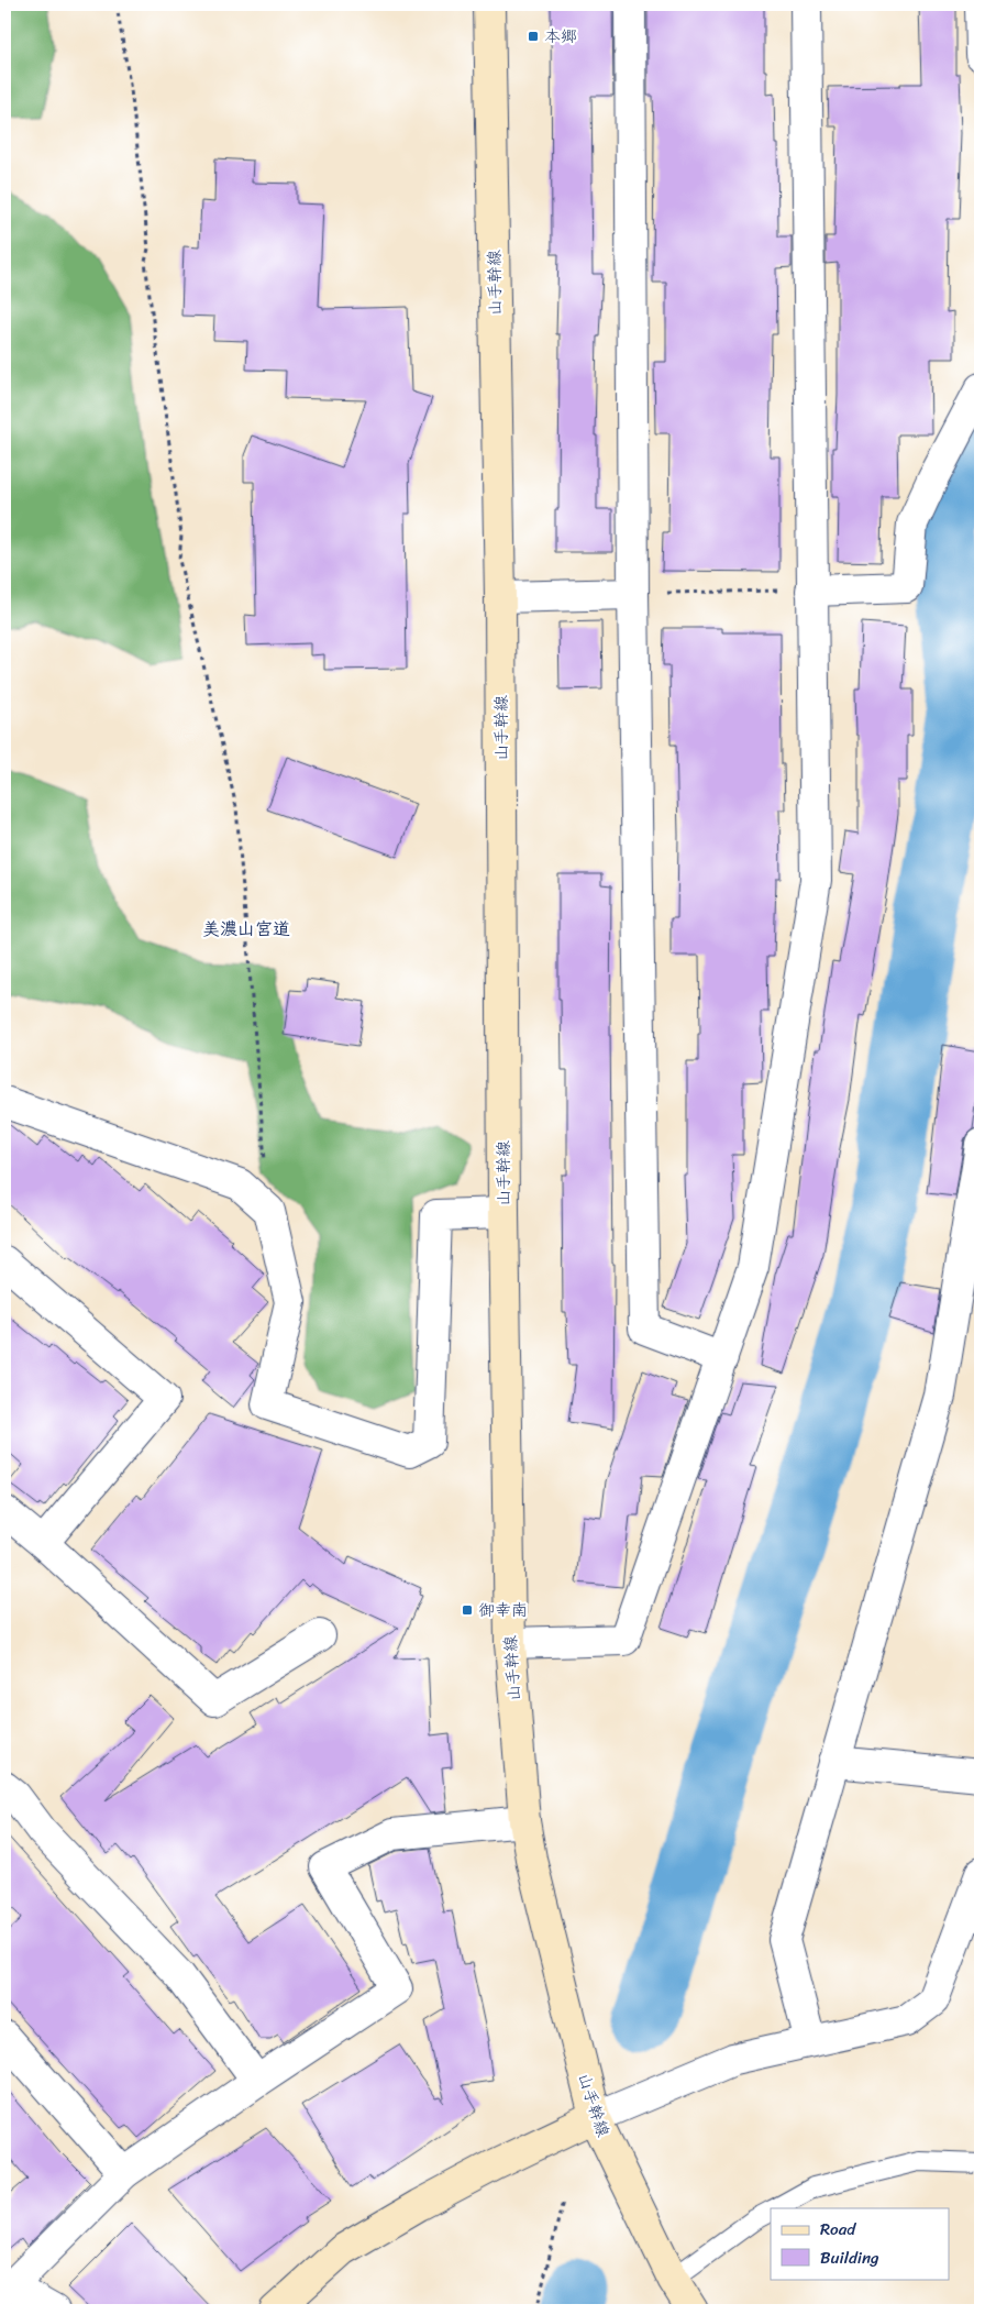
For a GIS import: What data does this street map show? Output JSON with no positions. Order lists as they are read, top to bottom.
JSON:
{
  "streets": {
    "main road": ["山手幹線"]
  },
  "districts": ["美濃山宮道"],
  "places": {
    "transit": ["本郷", "御幸南"]
  },
  "legend": ["Road", "Building"]
}
